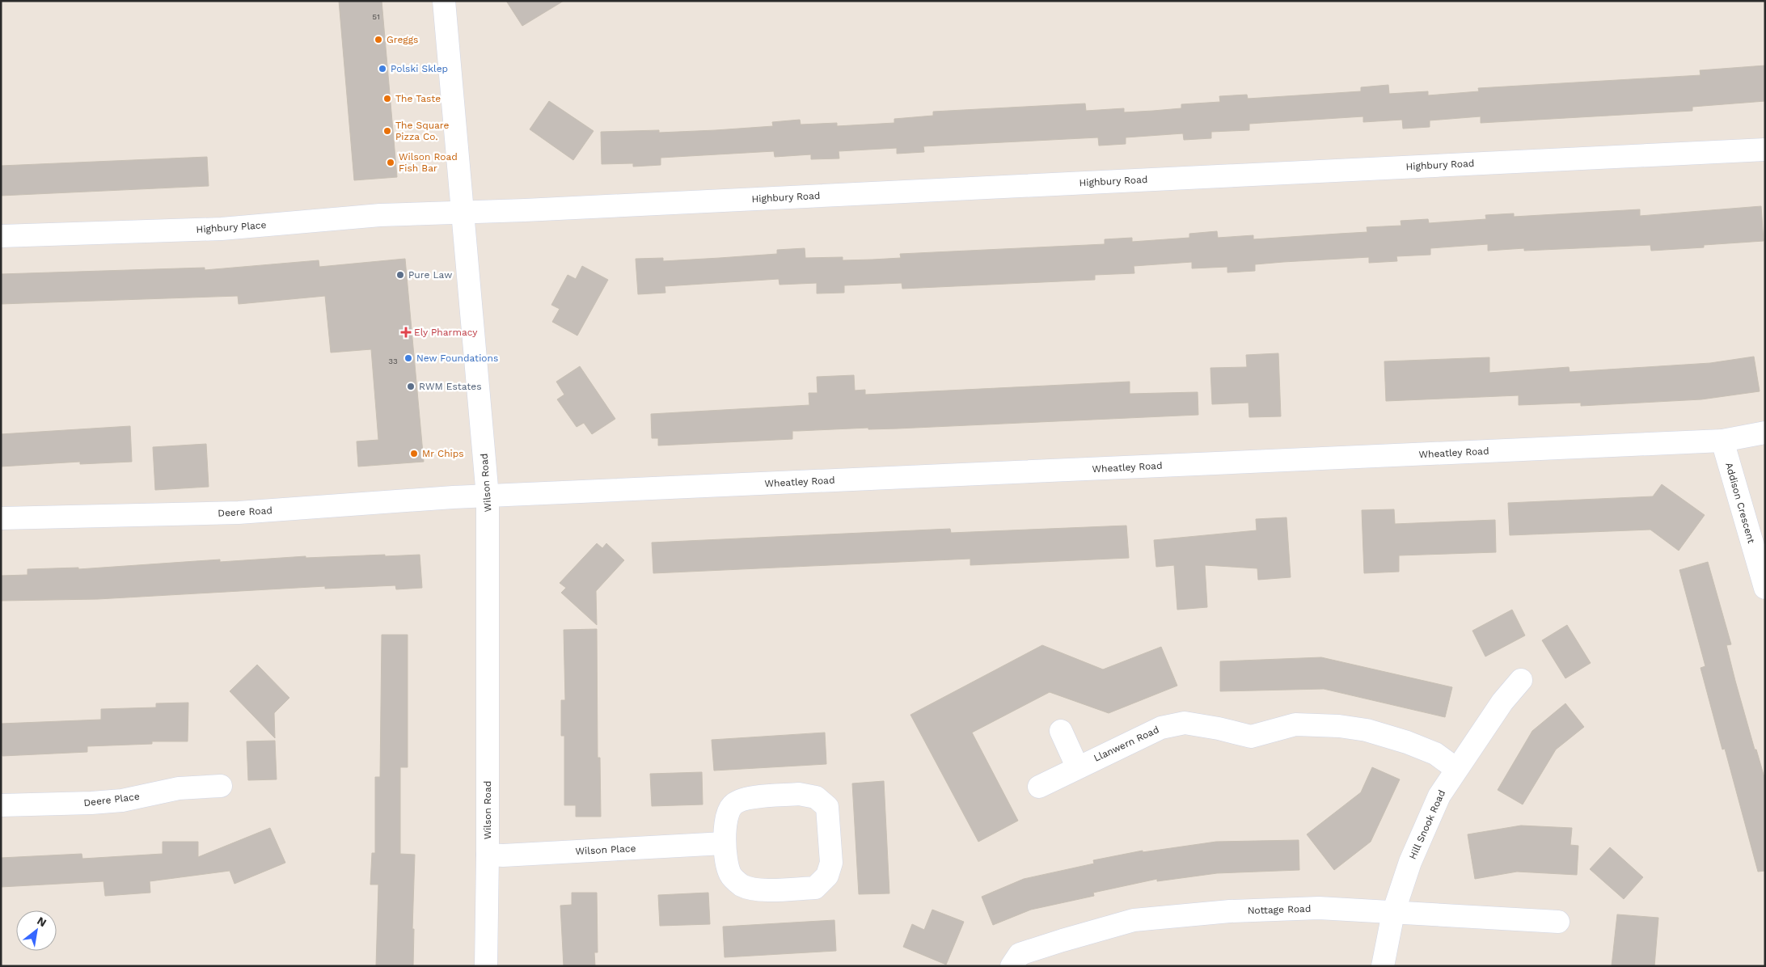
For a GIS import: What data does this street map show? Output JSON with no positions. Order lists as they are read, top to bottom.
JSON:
{
  "streets": {
    "street": [
      "Highbury Road",
      "Highbury Place",
      "Wheatley Road",
      "Wilson Road",
      "Addison Crescent",
      "Deere Road",
      "Llanwern Road",
      "Deere Place",
      "Hill Snook Road",
      "Wilson Place",
      "Nottage Road"
    ]
  },
  "crossings": [
    ["Highbury Road", "Highbury Place"],
    ["Highbury Road", "Wilson Road"],
    ["Highbury Place", "Wilson Road"],
    ["Wheatley Road", "Wilson Road"],
    ["Wheatley Road", "Addison Crescent"],
    ["Wheatley Road", "Deere Road"],
    ["Wilson Road", "Deere Road"],
    ["Wilson Road", "Wilson Place"],
    ["Llanwern Road", "Hill Snook Road"],
    ["Hill Snook Road", "Nottage Road"]
  ],
  "places": {
    "other": [
      "Greggs",
      "Polski Sklep",
      "The Taste",
      "The Square Pizza Co.",
      "Wilson Road Fish Bar",
      "Pure Law",
      "New Foundations",
      "RWM Estates",
      "Mr Chips"
    ],
    "health": ["Ely Pharmacy"]
  },
  "house_numbers": ["51", "33"],
  "north": "top right"
}
